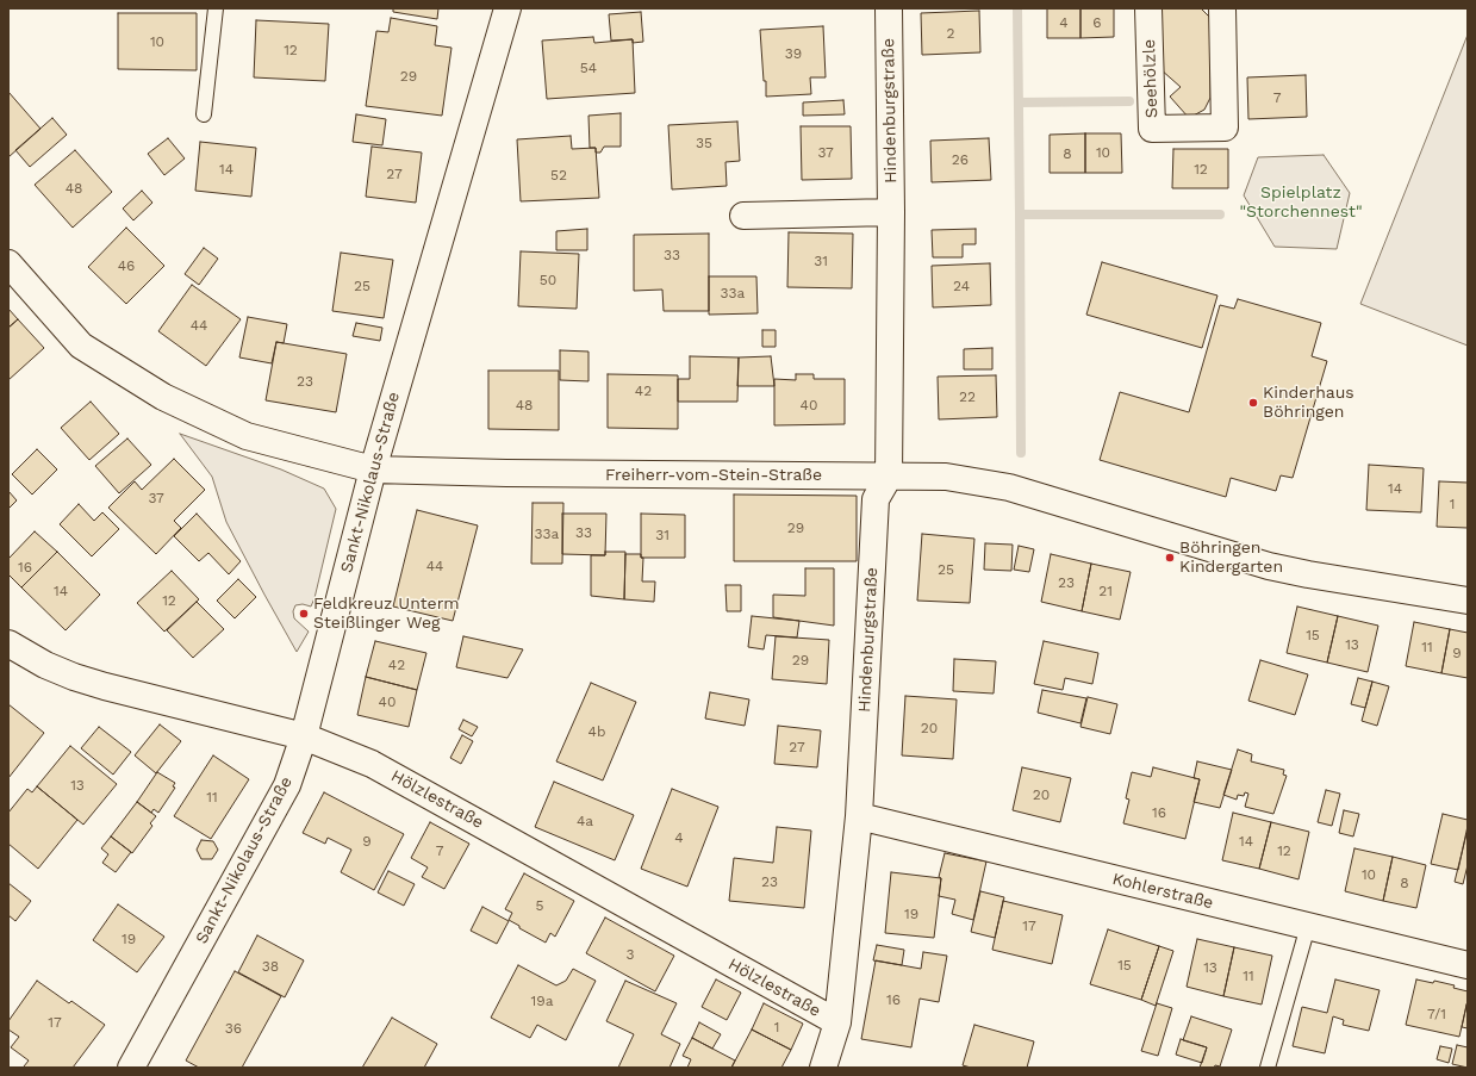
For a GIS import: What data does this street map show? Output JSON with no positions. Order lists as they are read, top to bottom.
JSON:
{
  "streets": {
    "street": [
      "Seehölzle",
      "Hindenburgstraße",
      "Freiherr-vom-Stein-Straße",
      "Sankt-Nikolaus-Straße",
      "Hölzlestraße",
      "Kohlerstraße"
    ]
  },
  "crossings": [
    ["Hindenburgstraße", "Freiherr-vom-Stein-Straße"],
    ["Hindenburgstraße", "Hölzlestraße"],
    ["Hindenburgstraße", "Kohlerstraße"],
    ["Freiherr-vom-Stein-Straße", "Sankt-Nikolaus-Straße"],
    ["Sankt-Nikolaus-Straße", "Hölzlestraße"]
  ],
  "parks": ["Spielplatz \"Storchennest\""],
  "places": ["Kinderhaus Böhringen", "Böhringen Kindergarten", "Feldkreuz Unterm Steißlinger Weg"],
  "house_numbers": [
    "4",
    "6",
    "2",
    "10",
    "12",
    "39",
    "54",
    "29",
    "7",
    "35",
    "37",
    "10",
    "8",
    "26",
    "14",
    "12",
    "27",
    "52",
    "48",
    "33",
    "31",
    "46",
    "50",
    "25",
    "24",
    "33a",
    "44",
    "23",
    "42",
    "22",
    "48",
    "40",
    "14",
    "37",
    "1",
    "29",
    "33",
    "33a",
    "31",
    "44",
    "16",
    "25",
    "23",
    "14",
    "21",
    "12",
    "15",
    "13",
    "11",
    "9",
    "29",
    "42",
    "40",
    "20",
    "4b",
    "27",
    "13",
    "20",
    "11",
    "16",
    "4a",
    "4",
    "9",
    "14",
    "7",
    "12",
    "10",
    "23",
    "8",
    "5",
    "19",
    "17",
    "19",
    "3",
    "15",
    "38",
    "13",
    "11",
    "16",
    "19a",
    "7/1",
    "17",
    "1",
    "36"
  ]
}
